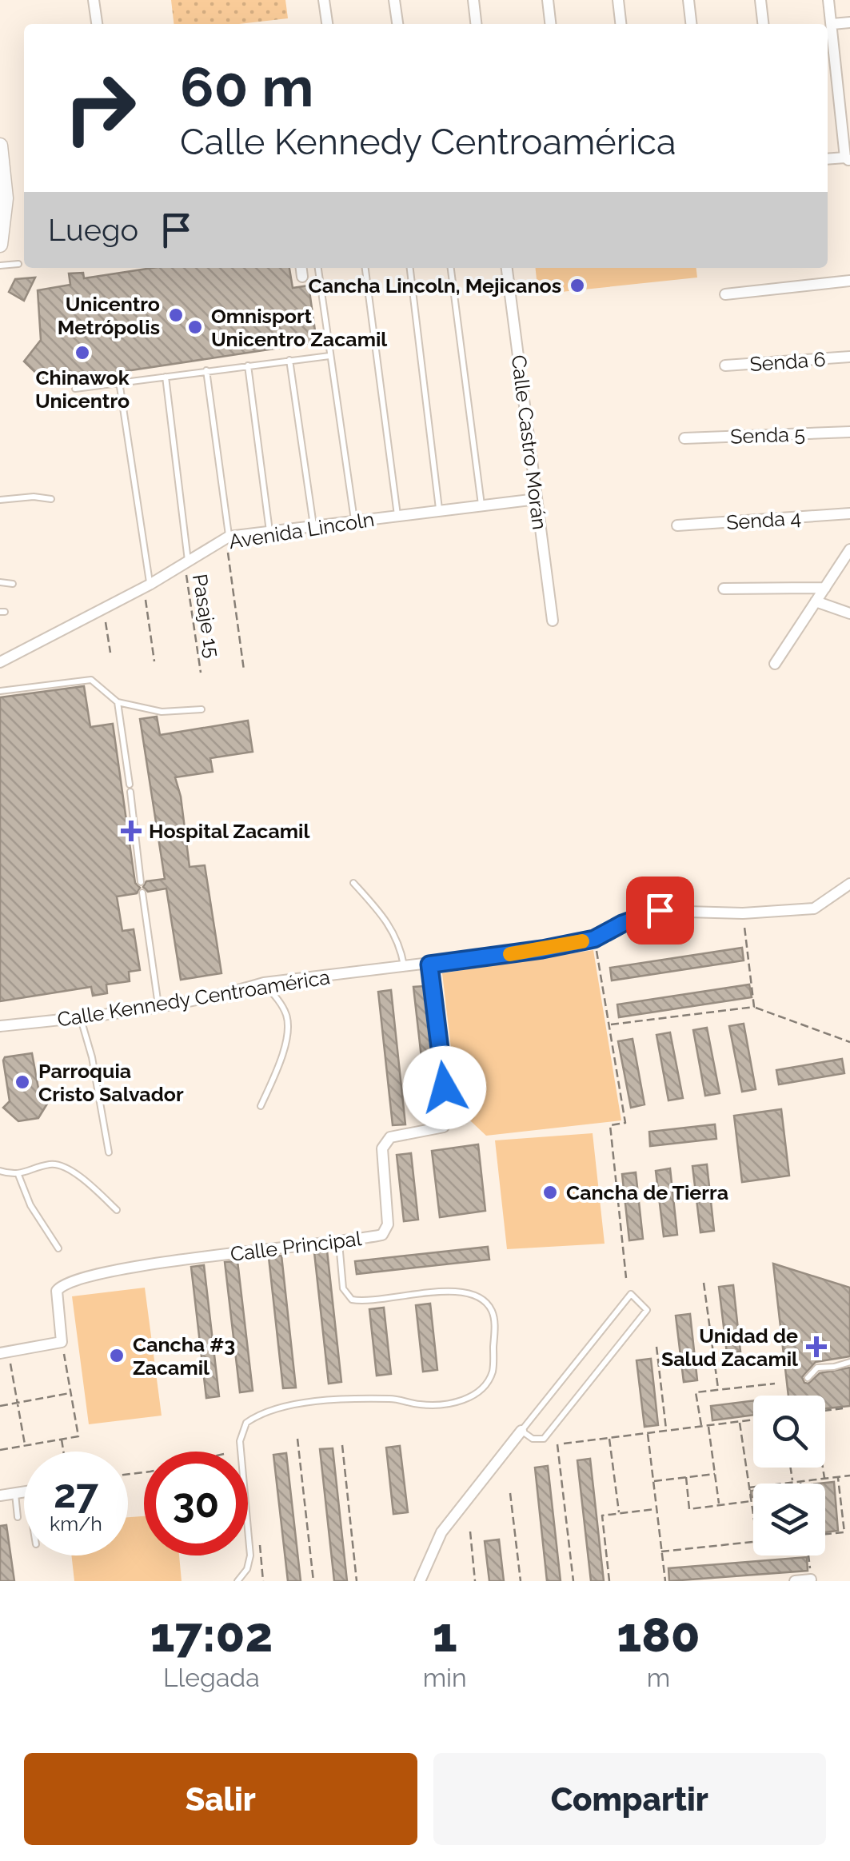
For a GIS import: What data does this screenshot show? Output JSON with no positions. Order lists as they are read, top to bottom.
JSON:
{
  "streets": {
    "street": [
      "Senda 6",
      "Senda 5",
      "Calle Castro Morán",
      "Senda 4",
      "Avenida Lincoln",
      "Calle Kennedy Centroamérica",
      "Calle Principal"
    ],
    "path": ["Pasaje 15"]
  },
  "crossings": [
    ["Calle Castro Morán", "Avenida Lincoln"],
    ["Avenida Lincoln", "Pasaje 15"],
    ["Calle Kennedy Centroamérica", "Calle Principal"]
  ],
  "places": {
    "other": [
      "Cancha Lincoln, Mejicanos",
      "Unicentro Metrópolis",
      "Omnisport Unicentro Zacamil",
      "Chinawok Unicentro",
      "Parroquia Cristo Salvador",
      "Cancha de Tierra",
      "Cancha #3 Zacamil"
    ],
    "health": ["Hospital Zacamil", "Unidad de Salud Zacamil"]
  },
  "page": {
    "turn": ["60 m", "Calle Kennedy Centroamérica"],
    "then": "Luego",
    "speed": "27 km/h",
    "limit": "30",
    "eta": [
      "17:02",
      "Llegada",
      "1",
      "min",
      "180",
      "m"
    ],
    "buttons": ["Salir", "Compartir"]
  }
}
